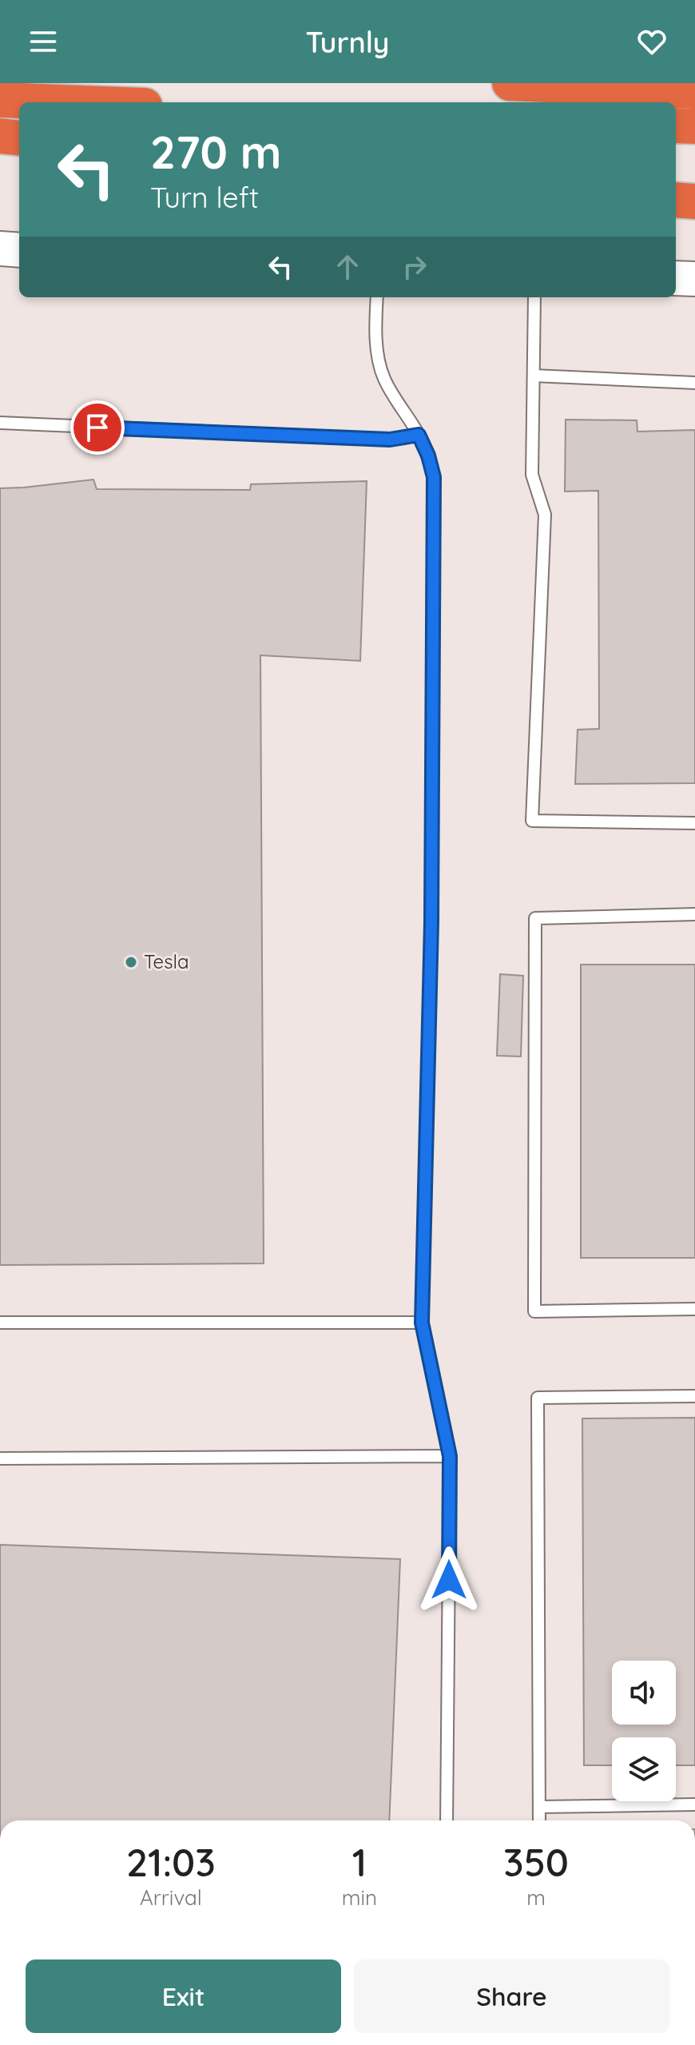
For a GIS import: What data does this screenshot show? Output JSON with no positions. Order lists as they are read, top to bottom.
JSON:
{
  "places": ["Tesla"],
  "page": {
    "header": "Turnly",
    "turn": ["270 m", "Turn left"],
    "eta": [
      "21:03",
      "Arrival",
      "1",
      "min",
      "350",
      "m"
    ],
    "buttons": ["Exit", "Share"]
  }
}
